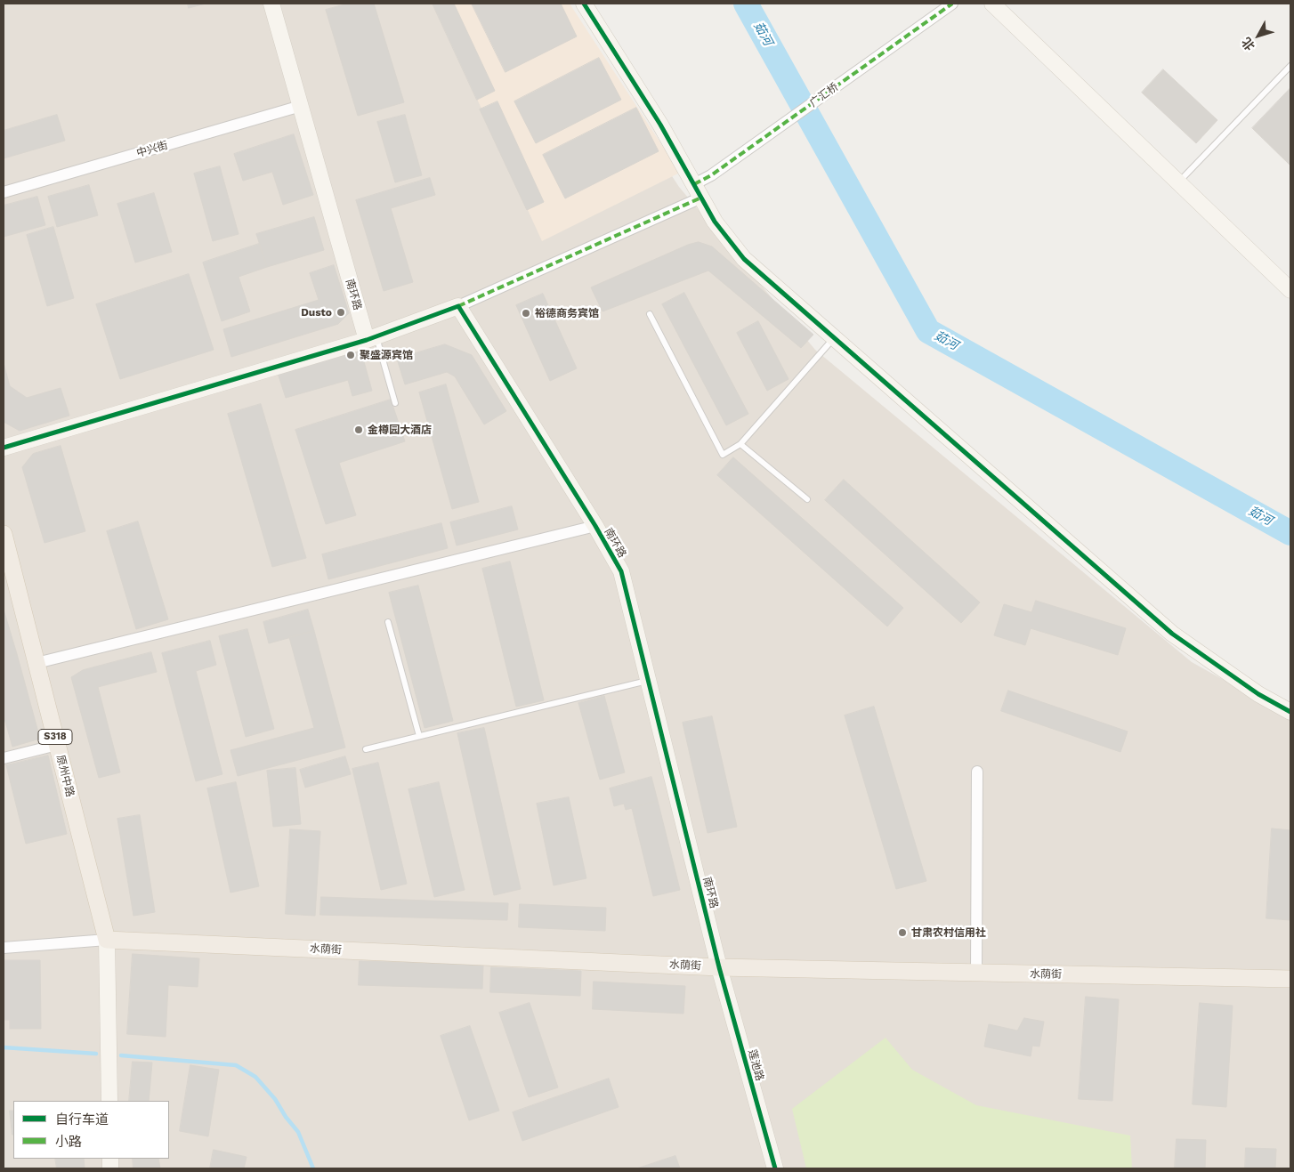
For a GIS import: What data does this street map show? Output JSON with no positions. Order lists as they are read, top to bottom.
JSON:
{
  "streets": {
    "main road": ["S318", "原州中路", "水荫街"],
    "street": [
      "广汇桥",
      "中兴街",
      "南环路",
      "莲池路"
    ]
  },
  "crossings": [
    ["广汇桥", "南环路"],
    ["中兴街", "南环路"],
    ["南环路", "水荫街"],
    ["南环路", "莲池路"],
    ["原州中路", "水荫街"],
    ["水荫街", "莲池路"]
  ],
  "water": ["茹河"],
  "places": [
    "Dusto",
    "裕德商务宾馆",
    "聚盛源宾馆",
    "金樽园大酒店",
    "甘肃农村信用社"
  ],
  "legend": ["自行车道", "小路"],
  "north": "bottom left"
}
